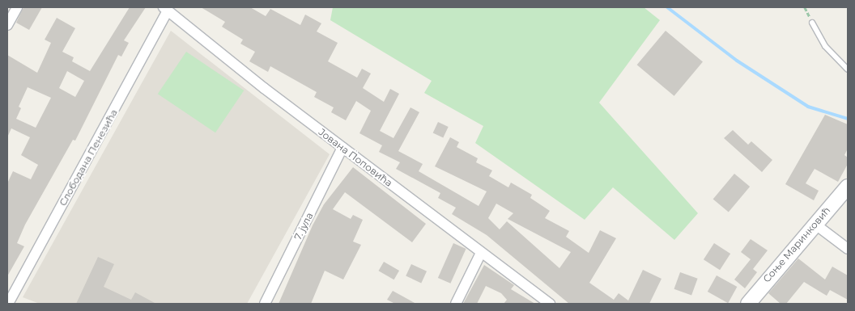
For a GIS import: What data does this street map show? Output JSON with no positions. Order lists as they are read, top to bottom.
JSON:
{
  "streets": {
    "street": [
      "Слободана Пенезића",
      "Јована Поповића",
      "7. јула",
      "Соње Маринковић"
    ]
  },
  "crossings": [
    ["Слободана Пенезића", "Јована Поповића"],
    ["Јована Поповића", "7. јула"]
  ]
}
